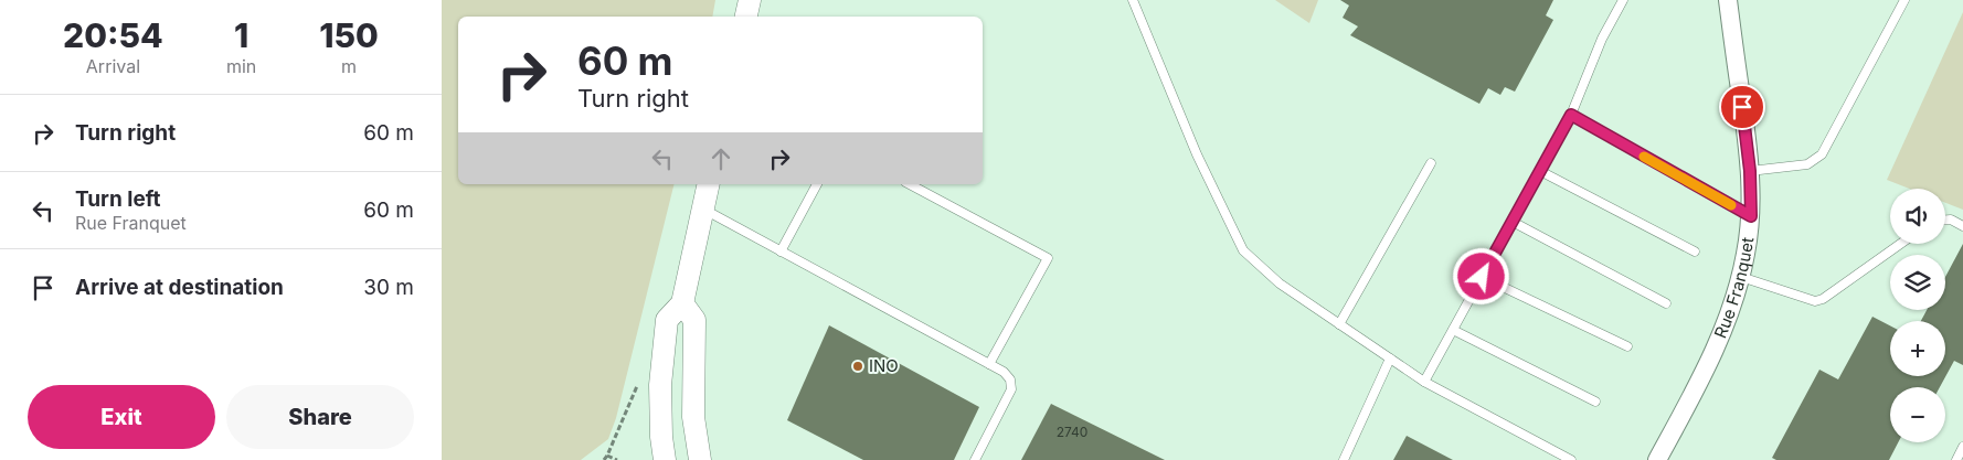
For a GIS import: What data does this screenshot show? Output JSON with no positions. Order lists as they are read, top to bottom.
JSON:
{
  "streets": {
    "street": ["Rue Franquet"]
  },
  "places": ["INO"],
  "house_numbers": ["2740"],
  "page": {
    "eta": [
      "20:54",
      "Arrival",
      "1",
      "min",
      "150",
      "m"
    ],
    "turn": ["60 m", "Turn right"],
    "list": [
      {
        "name": "Turn right",
        "value": "60 m"
      },
      {
        "name": "Turn left",
        "note": "Rue Franquet",
        "value": "60 m"
      },
      {
        "name": "Arrive at destination",
        "value": "30 m"
      }
    ],
    "map_buttons": ["+", "−"],
    "buttons": ["Exit", "Share"]
  }
}
